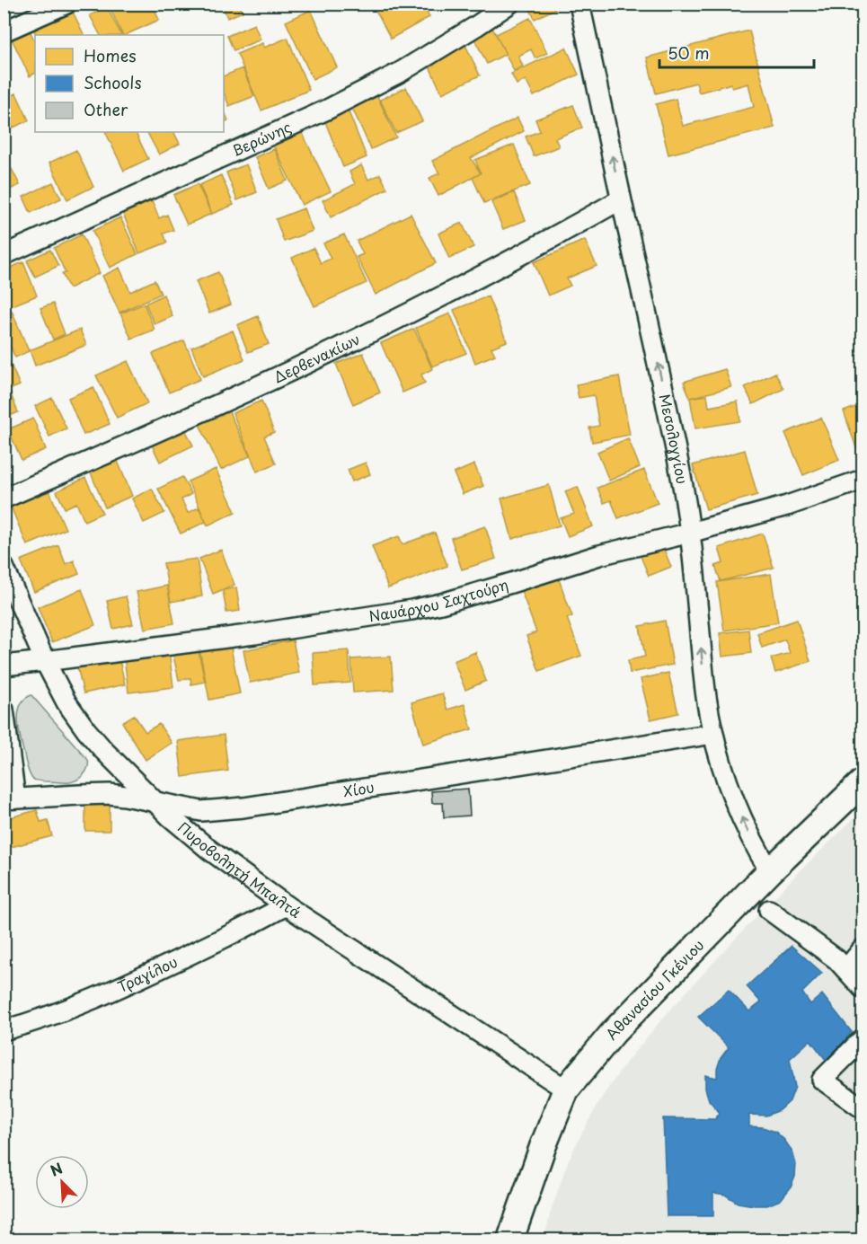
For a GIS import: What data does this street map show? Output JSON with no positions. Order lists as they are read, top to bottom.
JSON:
{
  "streets": {
    "street": [
      "Βερώνης",
      "Δερβενακίων",
      "Μεσολογγίου",
      "Ναυάρχου Σαχτούρη",
      "Χίου",
      "Πυροβολητή Μπαλτά",
      "Τραγίλου",
      "Αθανασίου Γκένιου"
    ]
  },
  "crossings": [
    ["Δερβενακίων", "Μεσολογγίου"],
    ["Μεσολογγίου", "Ναυάρχου Σαχτούρη"],
    ["Μεσολογγίου", "Χίου"],
    ["Μεσολογγίου", "Αθανασίου Γκένιου"],
    ["Ναυάρχου Σαχτούρη", "Πυροβολητή Μπαλτά"],
    ["Χίου", "Πυροβολητή Μπαλτά"],
    ["Πυροβολητή Μπαλτά", "Τραγίλου"],
    ["Πυροβολητή Μπαλτά", "Αθανασίου Γκένιου"]
  ],
  "one_way": ["Μεσολογγίου"],
  "legend": ["Homes", "Schools", "Other"],
  "scale_bar": "50 m",
  "north": "top left"
}
